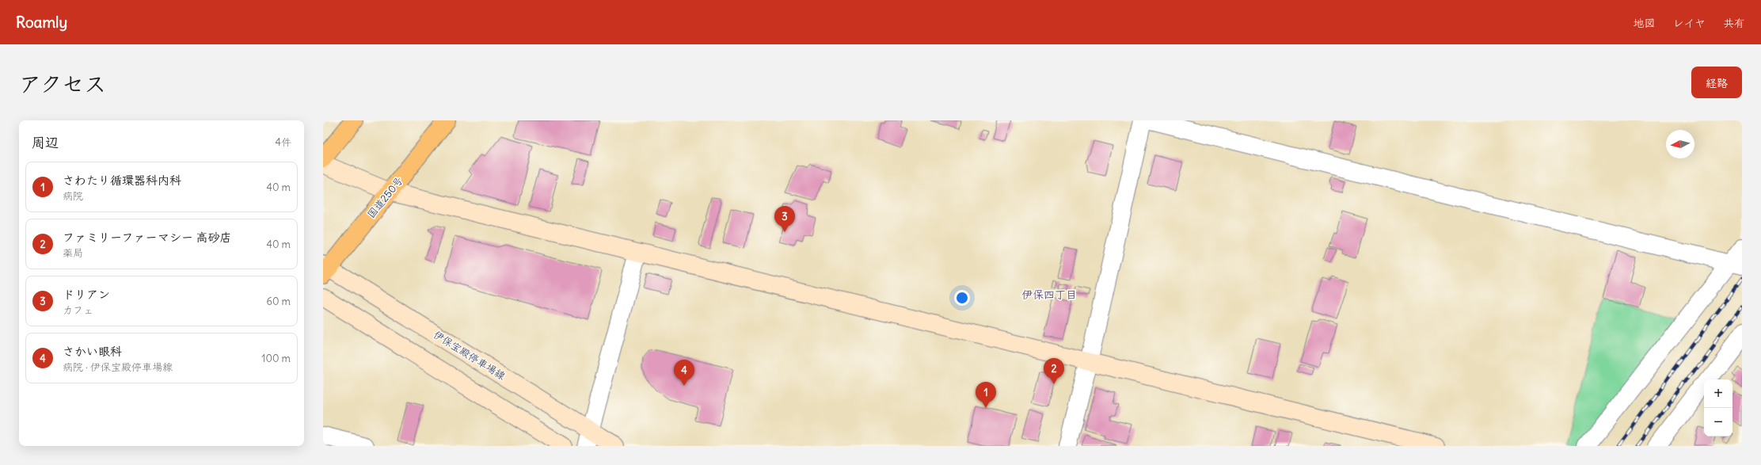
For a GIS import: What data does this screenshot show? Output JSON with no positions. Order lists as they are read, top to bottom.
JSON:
{
  "streets": {
    "highway": ["国道250号"],
    "street": ["伊保宝殿停車場線"]
  },
  "crossings": [
    ["国道250号", "伊保宝殿停車場線"]
  ],
  "districts": ["伊保四丁目"],
  "north": "left",
  "page": {
    "header": "Roamly",
    "nav": ["地図", "レイヤ", "共有"],
    "title": "アクセス",
    "buttons": "経路",
    "heading": ["周辺", "4件"],
    "list": [
      {
        "mark": "1",
        "name": "さわたり循環器科内科",
        "note": "病院",
        "value": "40 m"
      },
      {
        "mark": "2",
        "name": "ファミリーファーマシー 高砂店",
        "note": "薬局",
        "value": "40 m"
      },
      {
        "mark": "3",
        "name": "ドリアン",
        "note": "カフェ",
        "value": "60 m"
      },
      {
        "mark": "4",
        "name": "さかい眼科",
        "note": "病院 · 伊保宝殿停車場線",
        "value": "100 m"
      }
    ],
    "pins": [
      "3",
      "2",
      "4",
      "1"
    ],
    "map_buttons": ["+", "−"]
  }
}
